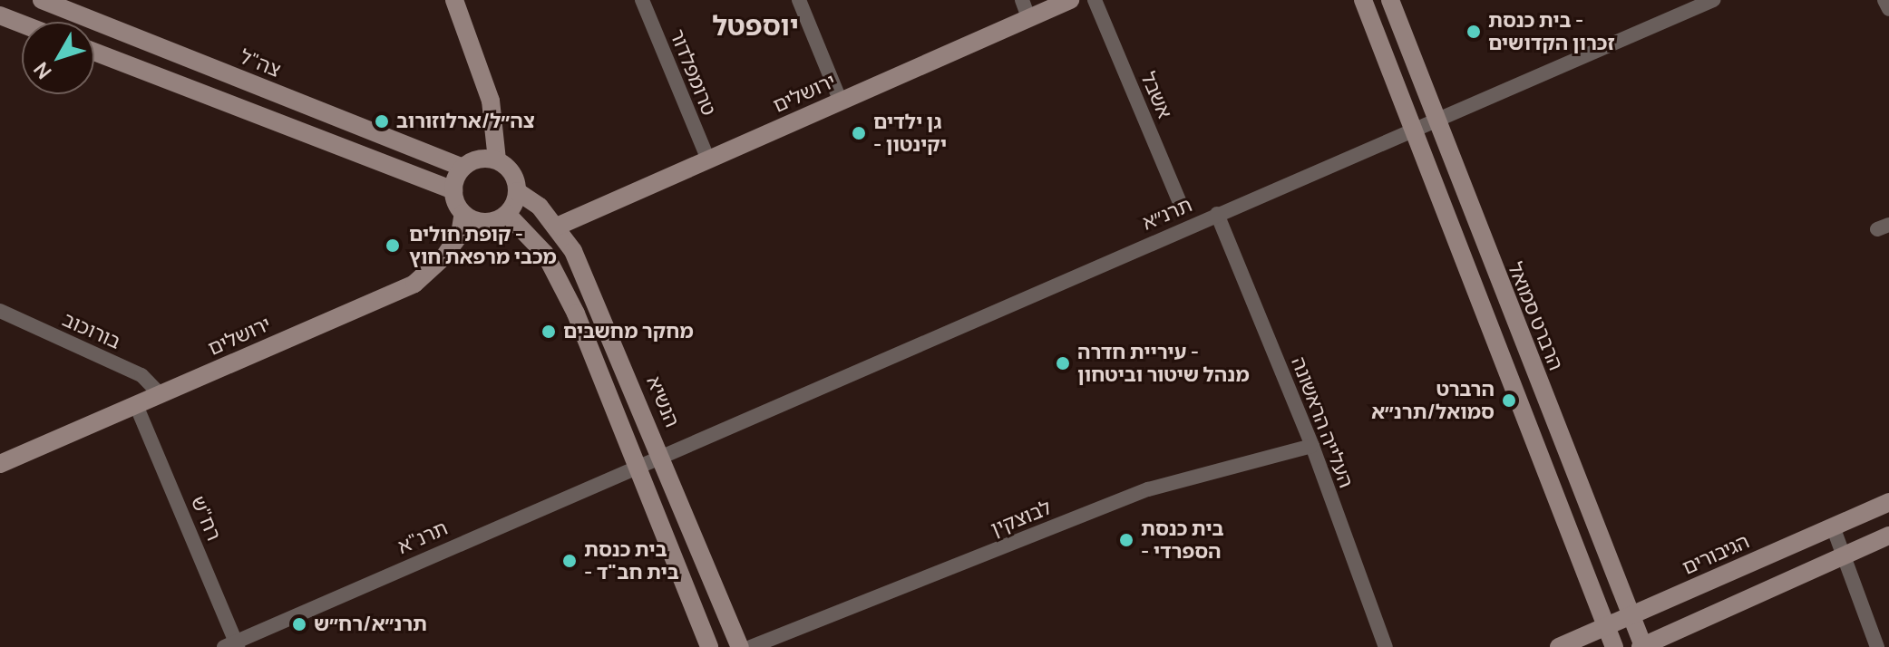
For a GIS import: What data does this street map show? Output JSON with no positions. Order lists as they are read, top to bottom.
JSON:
{
  "streets": {
    "street": [
      "צה\"ל",
      "טרומפלדור",
      "ירושלים",
      "אשבל",
      "תרנ״א",
      "הרברט סמואל",
      "בורוכוב",
      "הנשיא",
      "העלייה הראשונה",
      "רח\"ש",
      "לבוצקין",
      "תרנ\"א",
      "הגיבורים"
    ]
  },
  "crossings": [
    ["צה\"ל", "ירושלים"],
    ["צה\"ל", "הנשיא"],
    ["טרומפלדור", "ירושלים"],
    ["ירושלים", "בורוכוב"],
    ["ירושלים", "הנשיא"],
    ["ירושלים", "רח\"ש"],
    ["תרנ״א", "הרברט סמואל"],
    ["תרנ״א", "הנשיא"],
    ["תרנ״א", "העלייה הראשונה"],
    ["תרנ״א", "תרנ\"א"],
    ["הרברט סמואל", "הגיבורים"],
    ["העלייה הראשונה", "לבוצקין"],
    ["רח\"ש", "תרנ\"א"]
  ],
  "districts": ["יוספטל"],
  "places": [
    "בית כנסת - זכרון הקדושים",
    "צה״ל/ארלוזורוב",
    "גן ילדים - יקינטון",
    "קופת חולים - מכבי מרפאת חוץ",
    "מחקר מחשבים",
    "עיריית חדרה - מנהל שיטור וביטחון",
    "הרברט סמואל/תרנ״א",
    "בית כנסת - הספרדי",
    "בית כנסת - בית חב\"ד",
    "תרנ״א/רח״ש"
  ],
  "north": "bottom left"
}
